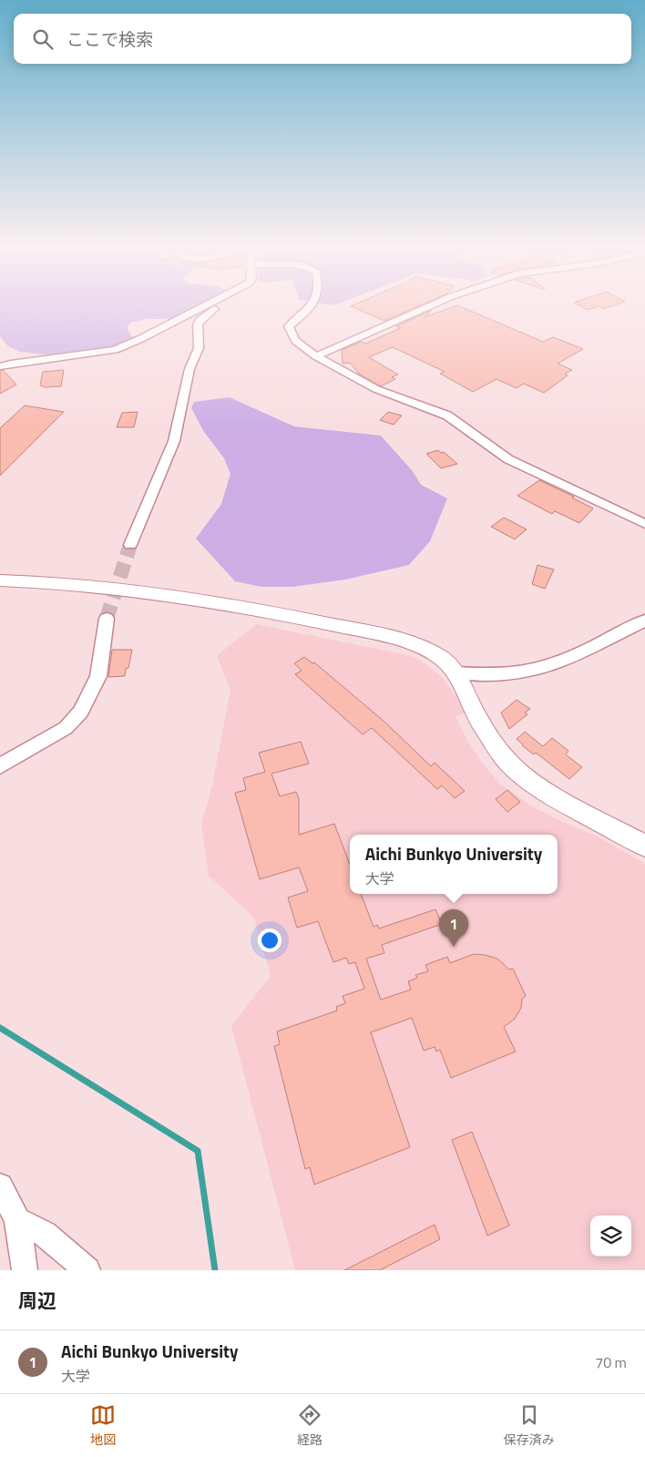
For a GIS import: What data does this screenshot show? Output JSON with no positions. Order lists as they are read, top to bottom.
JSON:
{
  "page": {
    "search": "ここで検索",
    "popup": ["Aichi Bunkyo University", "大学"],
    "pins": "1",
    "heading": "周辺",
    "list": [
      {
        "mark": "1",
        "name": "Aichi Bunkyo University",
        "note": "大学",
        "value": "70 m"
      }
    ],
    "nav": ["地図", "経路", "保存済み"]
  }
}
